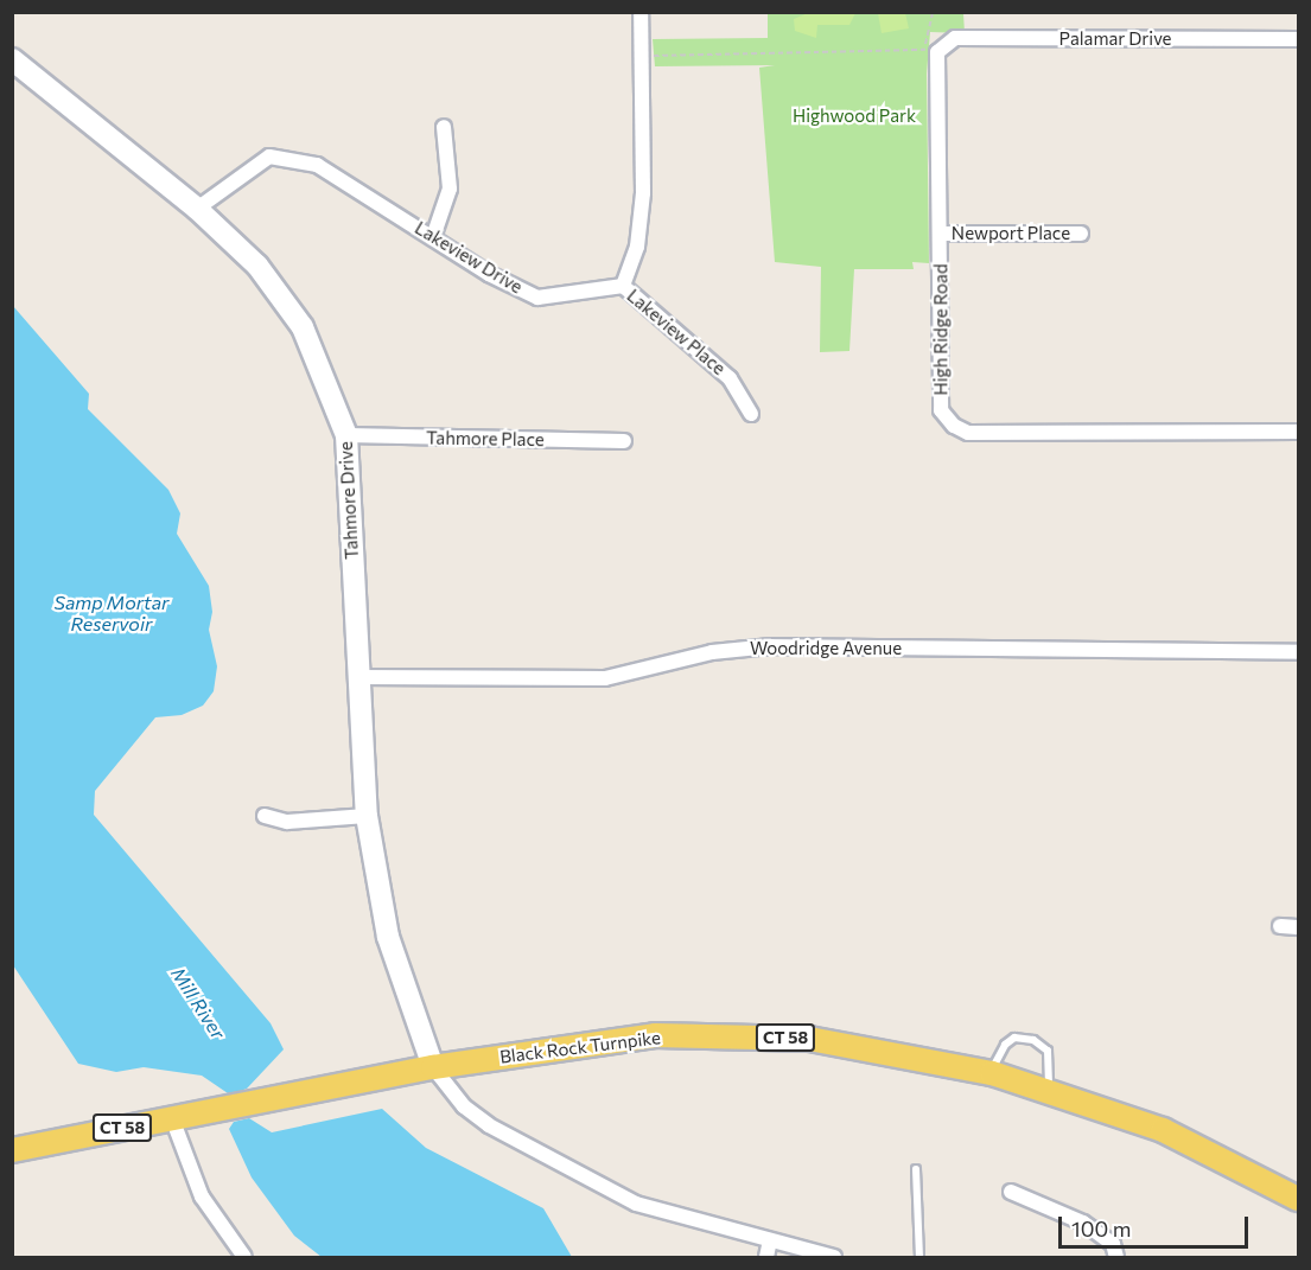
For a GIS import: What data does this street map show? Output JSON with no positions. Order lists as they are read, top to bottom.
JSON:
{
  "streets": {
    "main road": ["CT 58", "Black Rock Turnpike"],
    "street": [
      "Palamar Drive",
      "Newport Place",
      "Lakeview Drive",
      "High Ridge Road",
      "Lakeview Place",
      "Tahmore Place",
      "Tahmore Drive",
      "Woodridge Avenue"
    ]
  },
  "crossings": [
    ["Palamar Drive", "High Ridge Road"],
    ["Newport Place", "High Ridge Road"],
    ["Lakeview Drive", "Lakeview Place"],
    ["Lakeview Drive", "Tahmore Drive"],
    ["Tahmore Place", "Tahmore Drive"],
    ["Tahmore Drive", "Woodridge Avenue"],
    ["Tahmore Drive", "Black Rock Turnpike"]
  ],
  "water": ["Samp Mortar Reservoir", "Mill River"],
  "parks": ["Highwood Park"],
  "scale_bar": "100 m"
}
